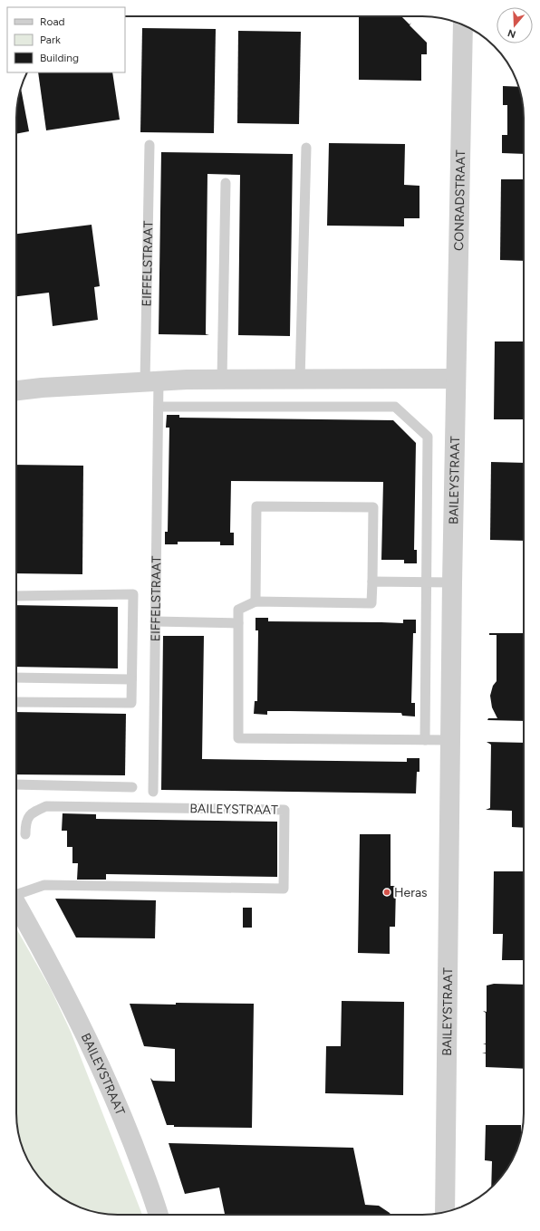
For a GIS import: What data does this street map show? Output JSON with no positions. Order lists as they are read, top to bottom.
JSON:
{
  "streets": {
    "street": ["CONRADSTRAAT", "BAILEYSTRAAT"],
    "lane": ["EIFFELSTRAAT"]
  },
  "crossings": [
    ["CONRADSTRAAT", "BAILEYSTRAAT"],
    ["EIFFELSTRAAT", "BAILEYSTRAAT"]
  ],
  "places": ["Heras"],
  "legend": ["Road", "Park", "Building"],
  "north": "bottom"
}
